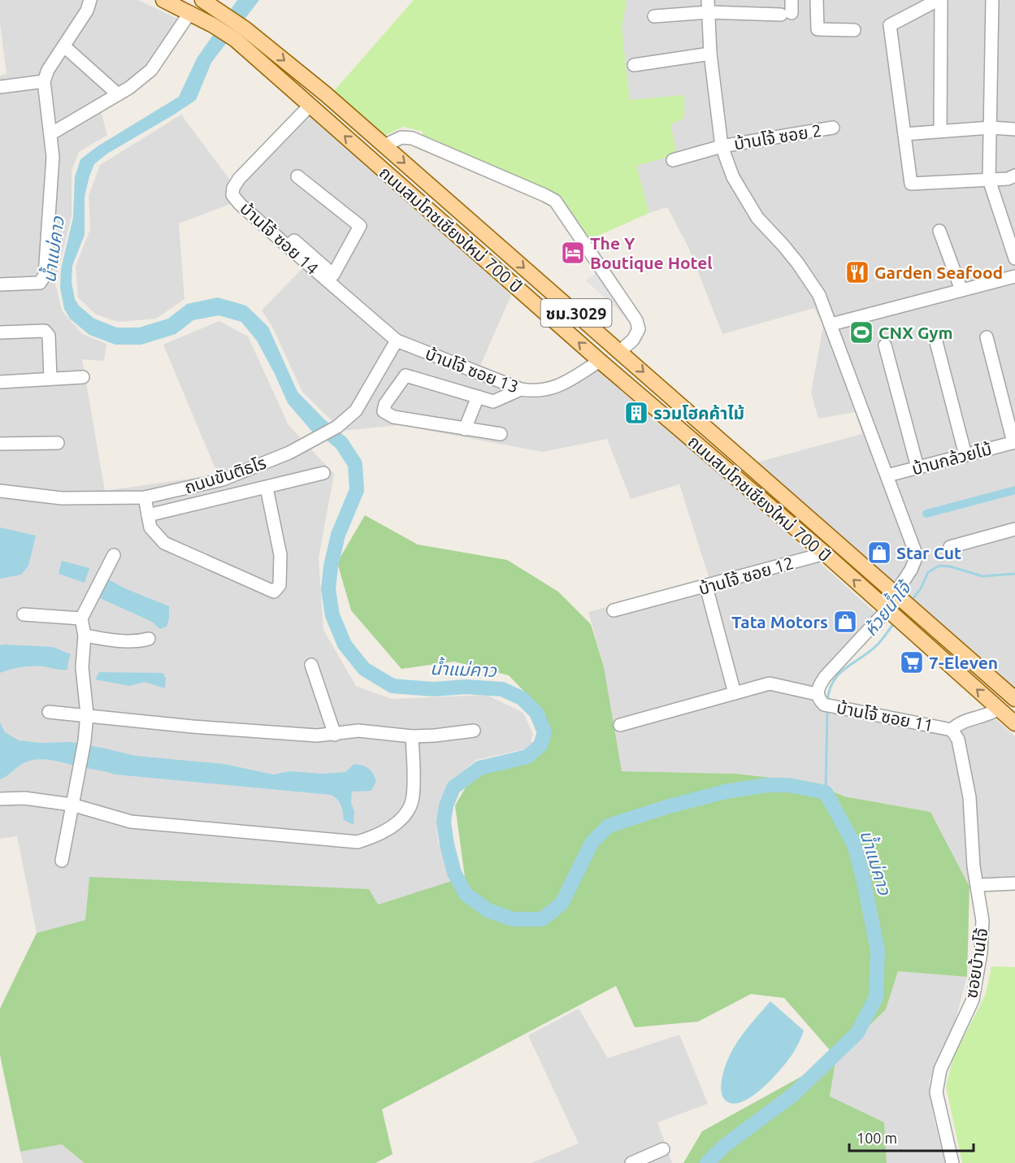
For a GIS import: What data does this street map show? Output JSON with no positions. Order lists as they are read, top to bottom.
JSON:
{
  "streets": {
    "main road": ["ถนนสมโภชเชียงใหม่ 700 ปี", "ชม.3029"],
    "street": [
      "บ้านโจ้ ซอย 2",
      "บ้านโจ้ ซอย 14",
      "บ้านโจ้ ซอย 13",
      "บ้านกล้วยไม้",
      "ถนนขันติธโร",
      "บ้านโจ้ ซอย 12",
      "บ้านโจ้ ซอย 11",
      "ซอยบ้านโจ้"
    ]
  },
  "crossings": [
    ["ถนนสมโภชเชียงใหม่ 700 ปี", "บ้านโจ้ ซอย 14"],
    ["ถนนสมโภชเชียงใหม่ 700 ปี", "บ้านโจ้ ซอย 13"],
    ["ถนนสมโภชเชียงใหม่ 700 ปี", "บ้านโจ้ ซอย 12"],
    ["ถนนสมโภชเชียงใหม่ 700 ปี", "บ้านโจ้ ซอย 11"],
    ["บ้านโจ้ ซอย 14", "บ้านโจ้ ซอย 13"],
    ["บ้านโจ้ ซอย 14", "ถนนขันติธโร"],
    ["บ้านโจ้ ซอย 13", "ถนนขันติธโร"],
    ["บ้านโจ้ ซอย 11", "ซอยบ้านโจ้"]
  ],
  "water": ["น้ำแม่คาว", "ห้วยน้ำโจ้"],
  "places": {
    "hotel": ["The Y Boutique Hotel"],
    "restaurant": ["Garden Seafood"],
    "sports": ["CNX Gym"],
    "building": ["รวมโฮคค้าไม้"],
    "shop": ["Star Cut", "Tata Motors"],
    "supermarket": ["7-Eleven"]
  },
  "scale_bar": "100 m"
}
